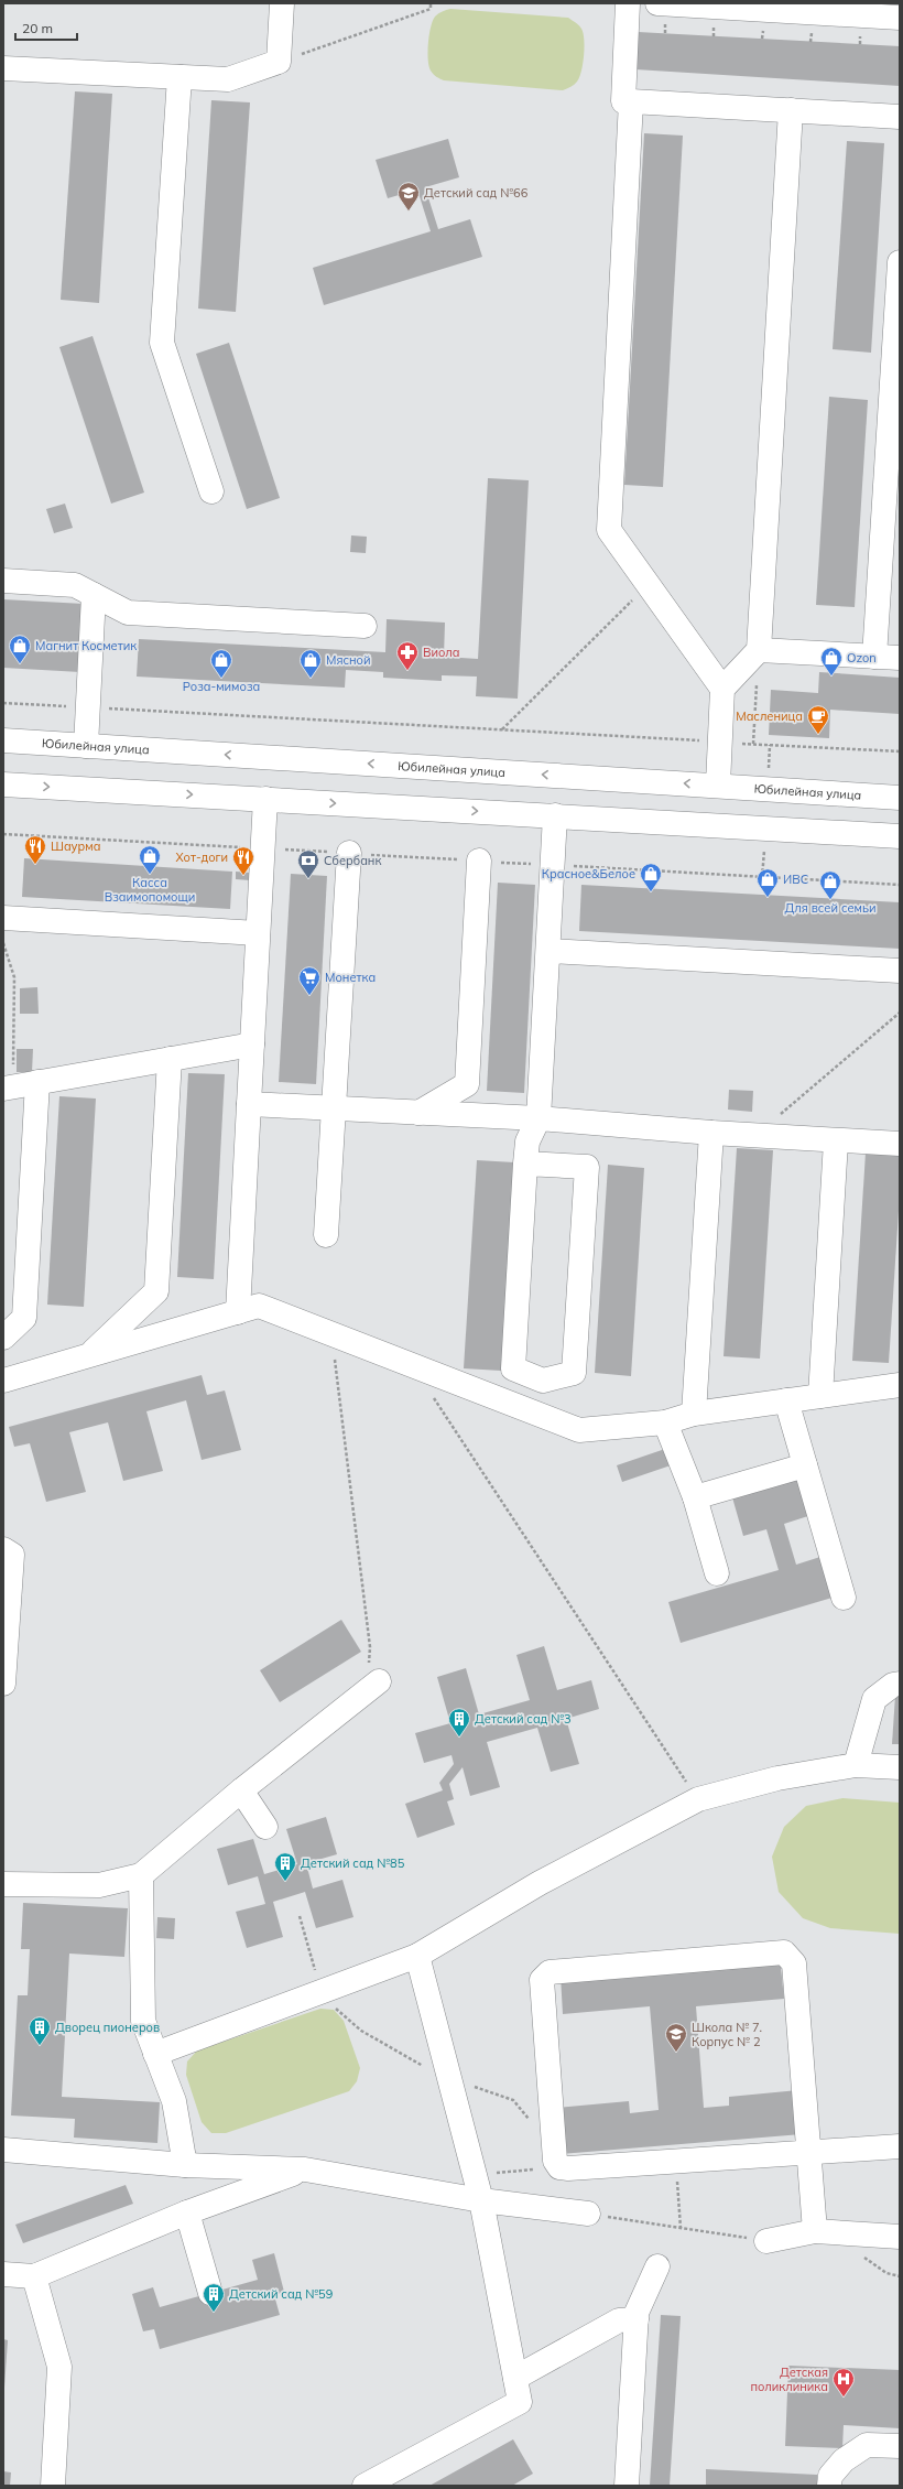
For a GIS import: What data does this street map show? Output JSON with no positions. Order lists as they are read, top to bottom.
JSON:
{
  "streets": {
    "main road": ["Юбилейная улица"]
  },
  "places": {
    "school or university": ["Детский сад №66", "Школа № 7. Корпус № 2"],
    "shop": [
      "Магнит Косметик",
      "Ozon",
      "Роза-мимоза",
      "Мясной",
      "Касса Взаимопомощи",
      "Красное&Белое",
      "ИВС",
      "Для всей семьи"
    ],
    "pharmacy": ["Виола"],
    "cafe": ["Масленица"],
    "restaurant": ["Шаурма", "Хот-доги"],
    "bank": ["Сбербанк"],
    "supermarket": ["Монетка"],
    "building": [
      "Детский сад №3",
      "Детский сад №85",
      "Дворец пионеров",
      "Детский сад №59"
    ],
    "hospital": ["Детская поликлиника"]
  },
  "scale_bar": "20 m"
}
